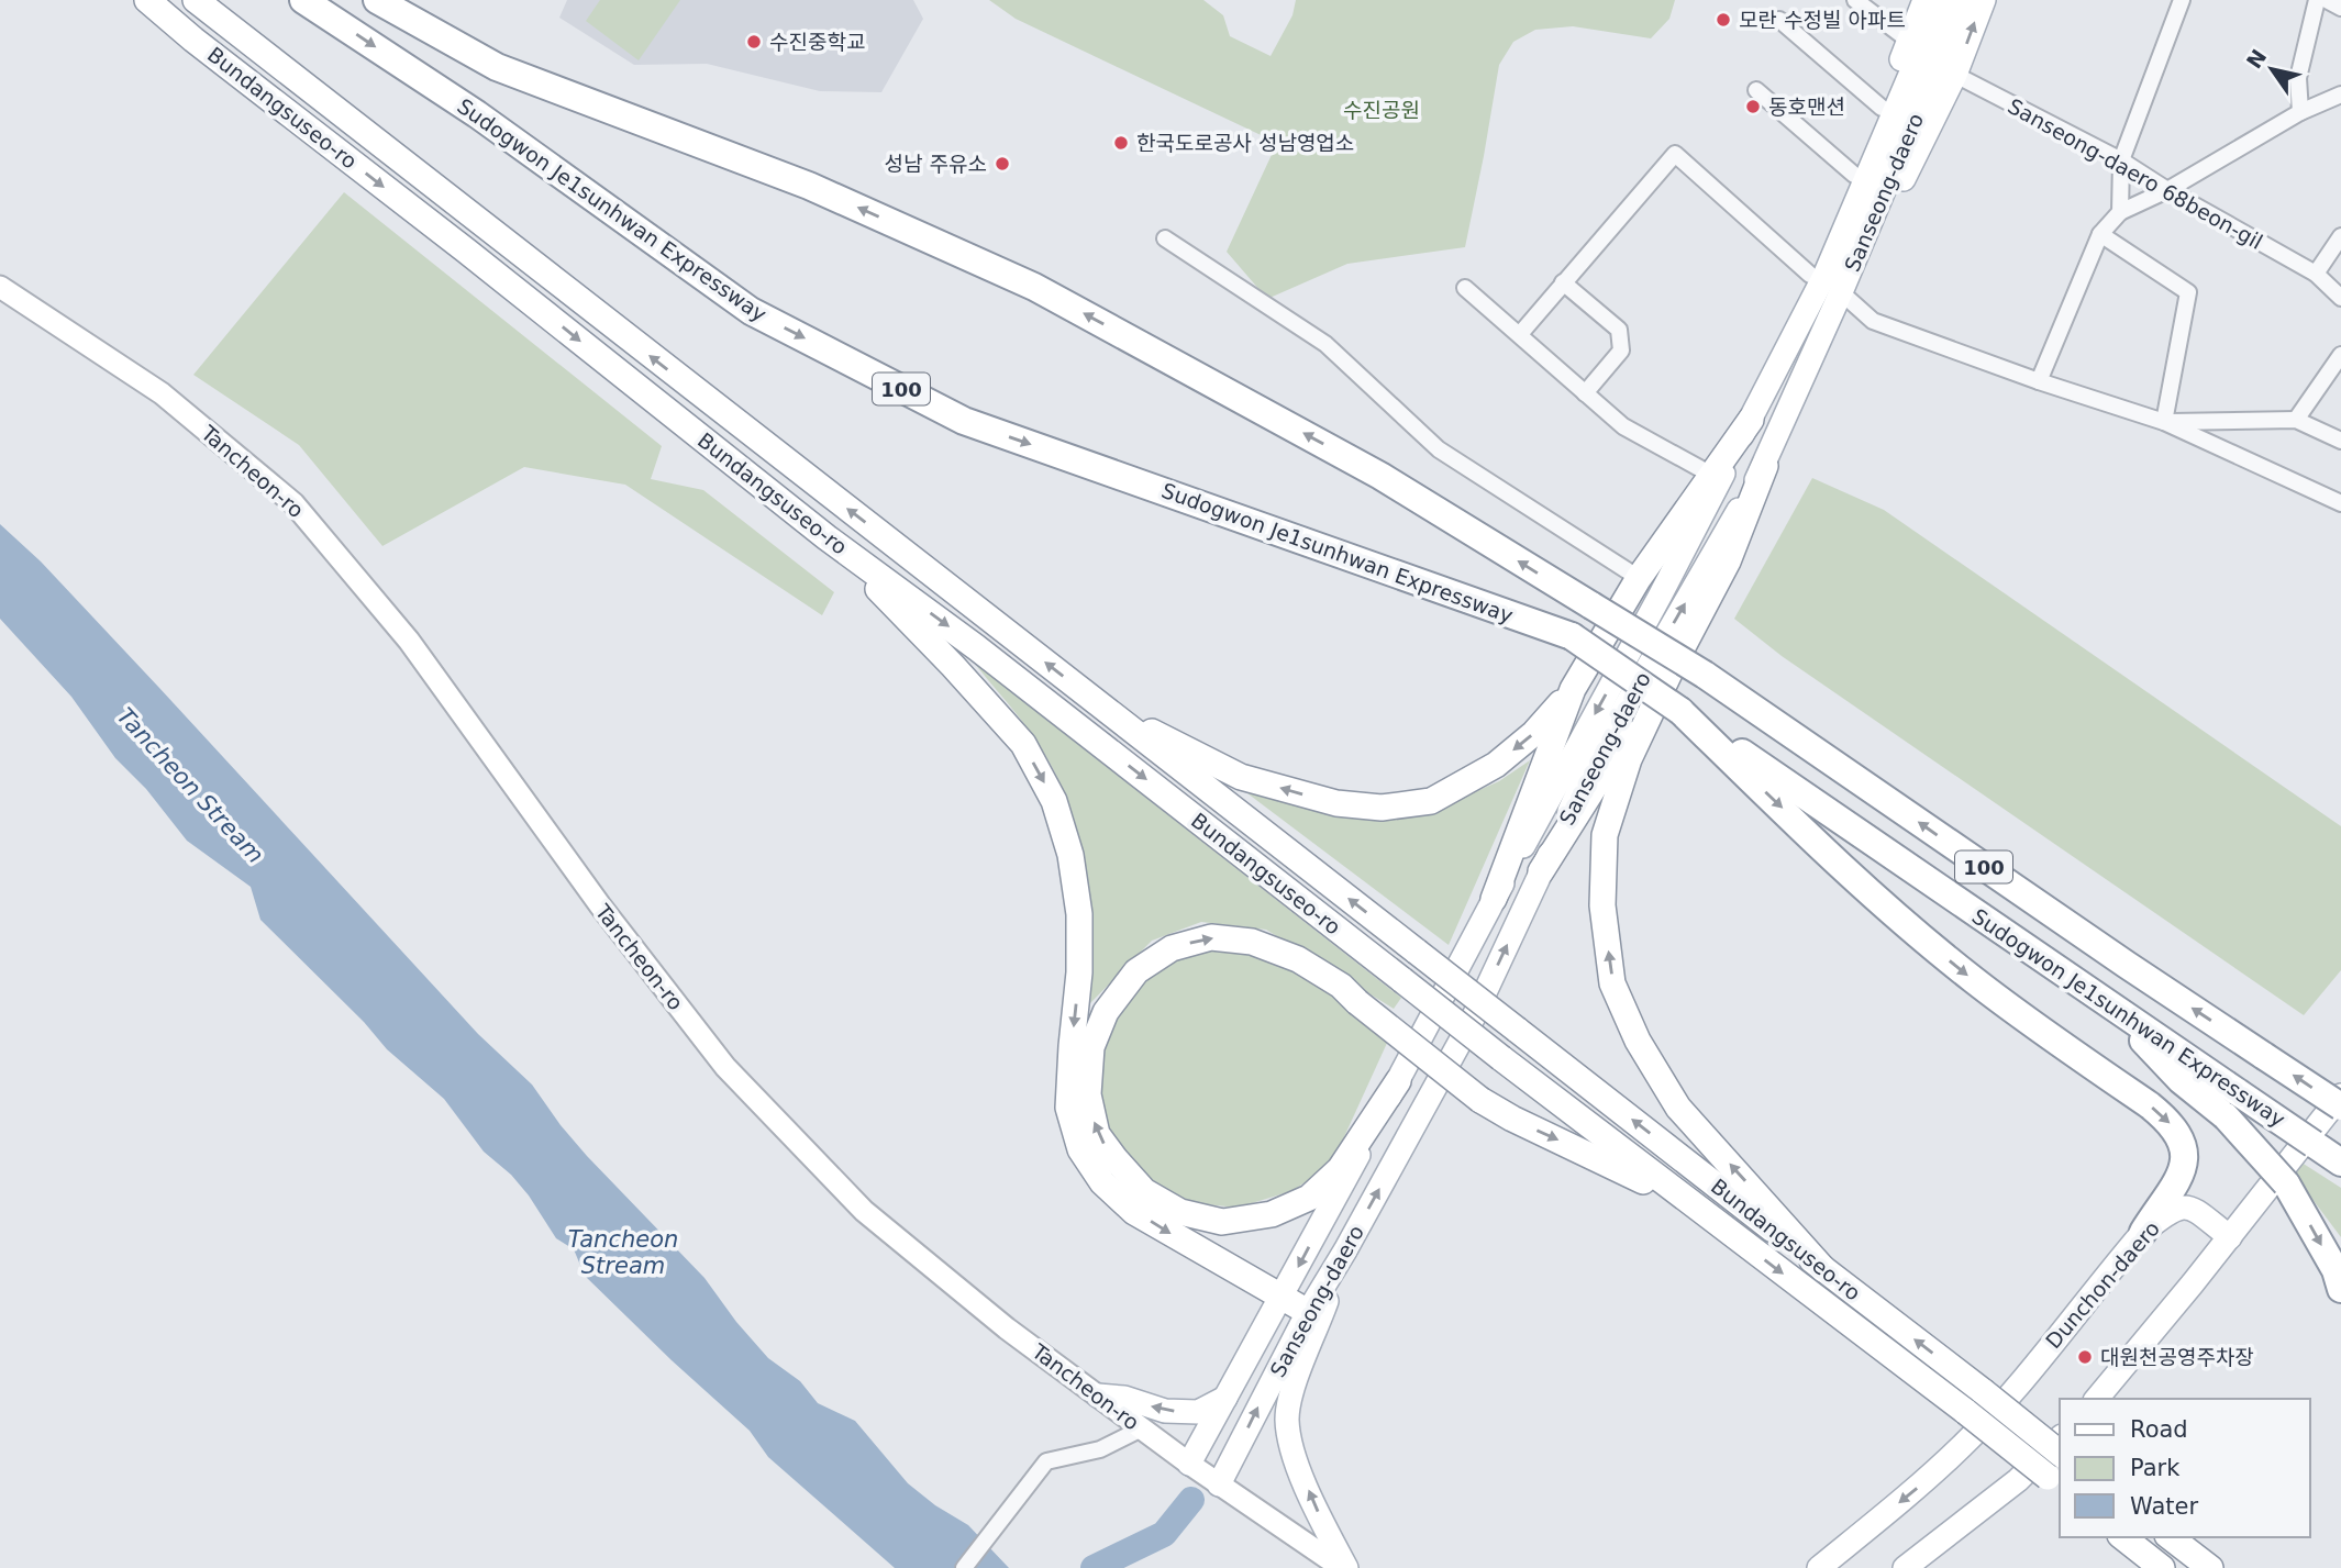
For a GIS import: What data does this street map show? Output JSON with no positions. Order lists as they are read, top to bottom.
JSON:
{
  "streets": {
    "highway": ["Bundangsuseo-ro", "Sudogwon Je1sunhwan Expressway", "100"],
    "main road": ["Sanseong-daero", "Tancheon-ro", "Dunchon-daero"],
    "street": ["Sanseong-daero 68beon-gil"]
  },
  "crossings": [
    ["Sanseong-daero", "Tancheon-ro"]
  ],
  "water": ["Tancheon Stream"],
  "parks": ["수진공원"],
  "places": [
    "모란 수정빌 아파트",
    "수진중학교",
    "동호맨션",
    "한국도로공사 성남영업소",
    "성남 주유소",
    "대원천공영주차장"
  ],
  "legend": ["Road", "Park", "Water"],
  "north": "top left"
}
